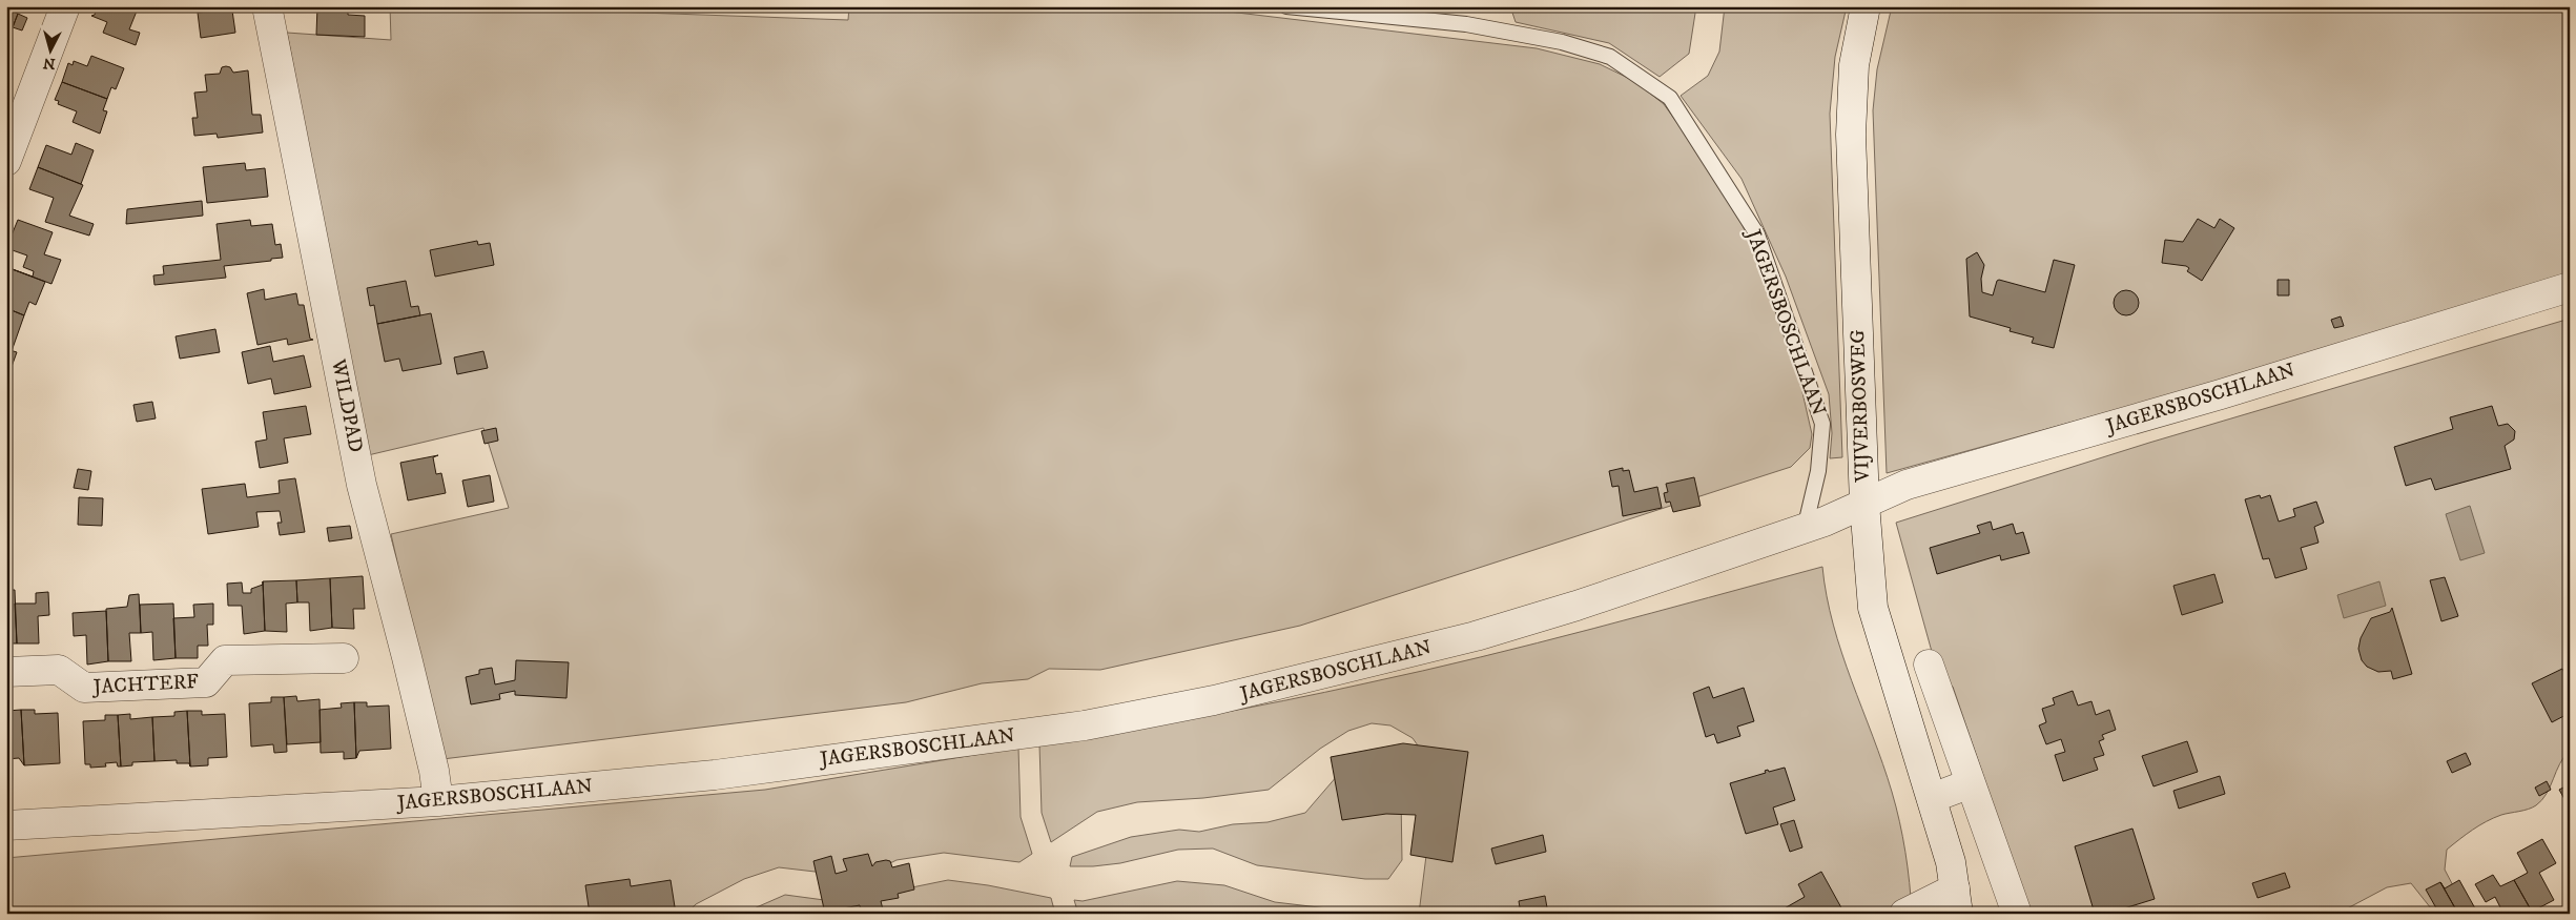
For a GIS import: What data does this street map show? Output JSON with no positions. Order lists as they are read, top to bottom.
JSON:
{
  "streets": {
    "street": [
      "JAGERSBOSCHLAAN",
      "WILDPAD",
      "VIJVERBOSWEG",
      "JACHTERF"
    ]
  },
  "crossings": [
    ["JAGERSBOSCHLAAN", "WILDPAD"],
    ["JAGERSBOSCHLAAN", "VIJVERBOSWEG"]
  ],
  "north": "bottom"
}
